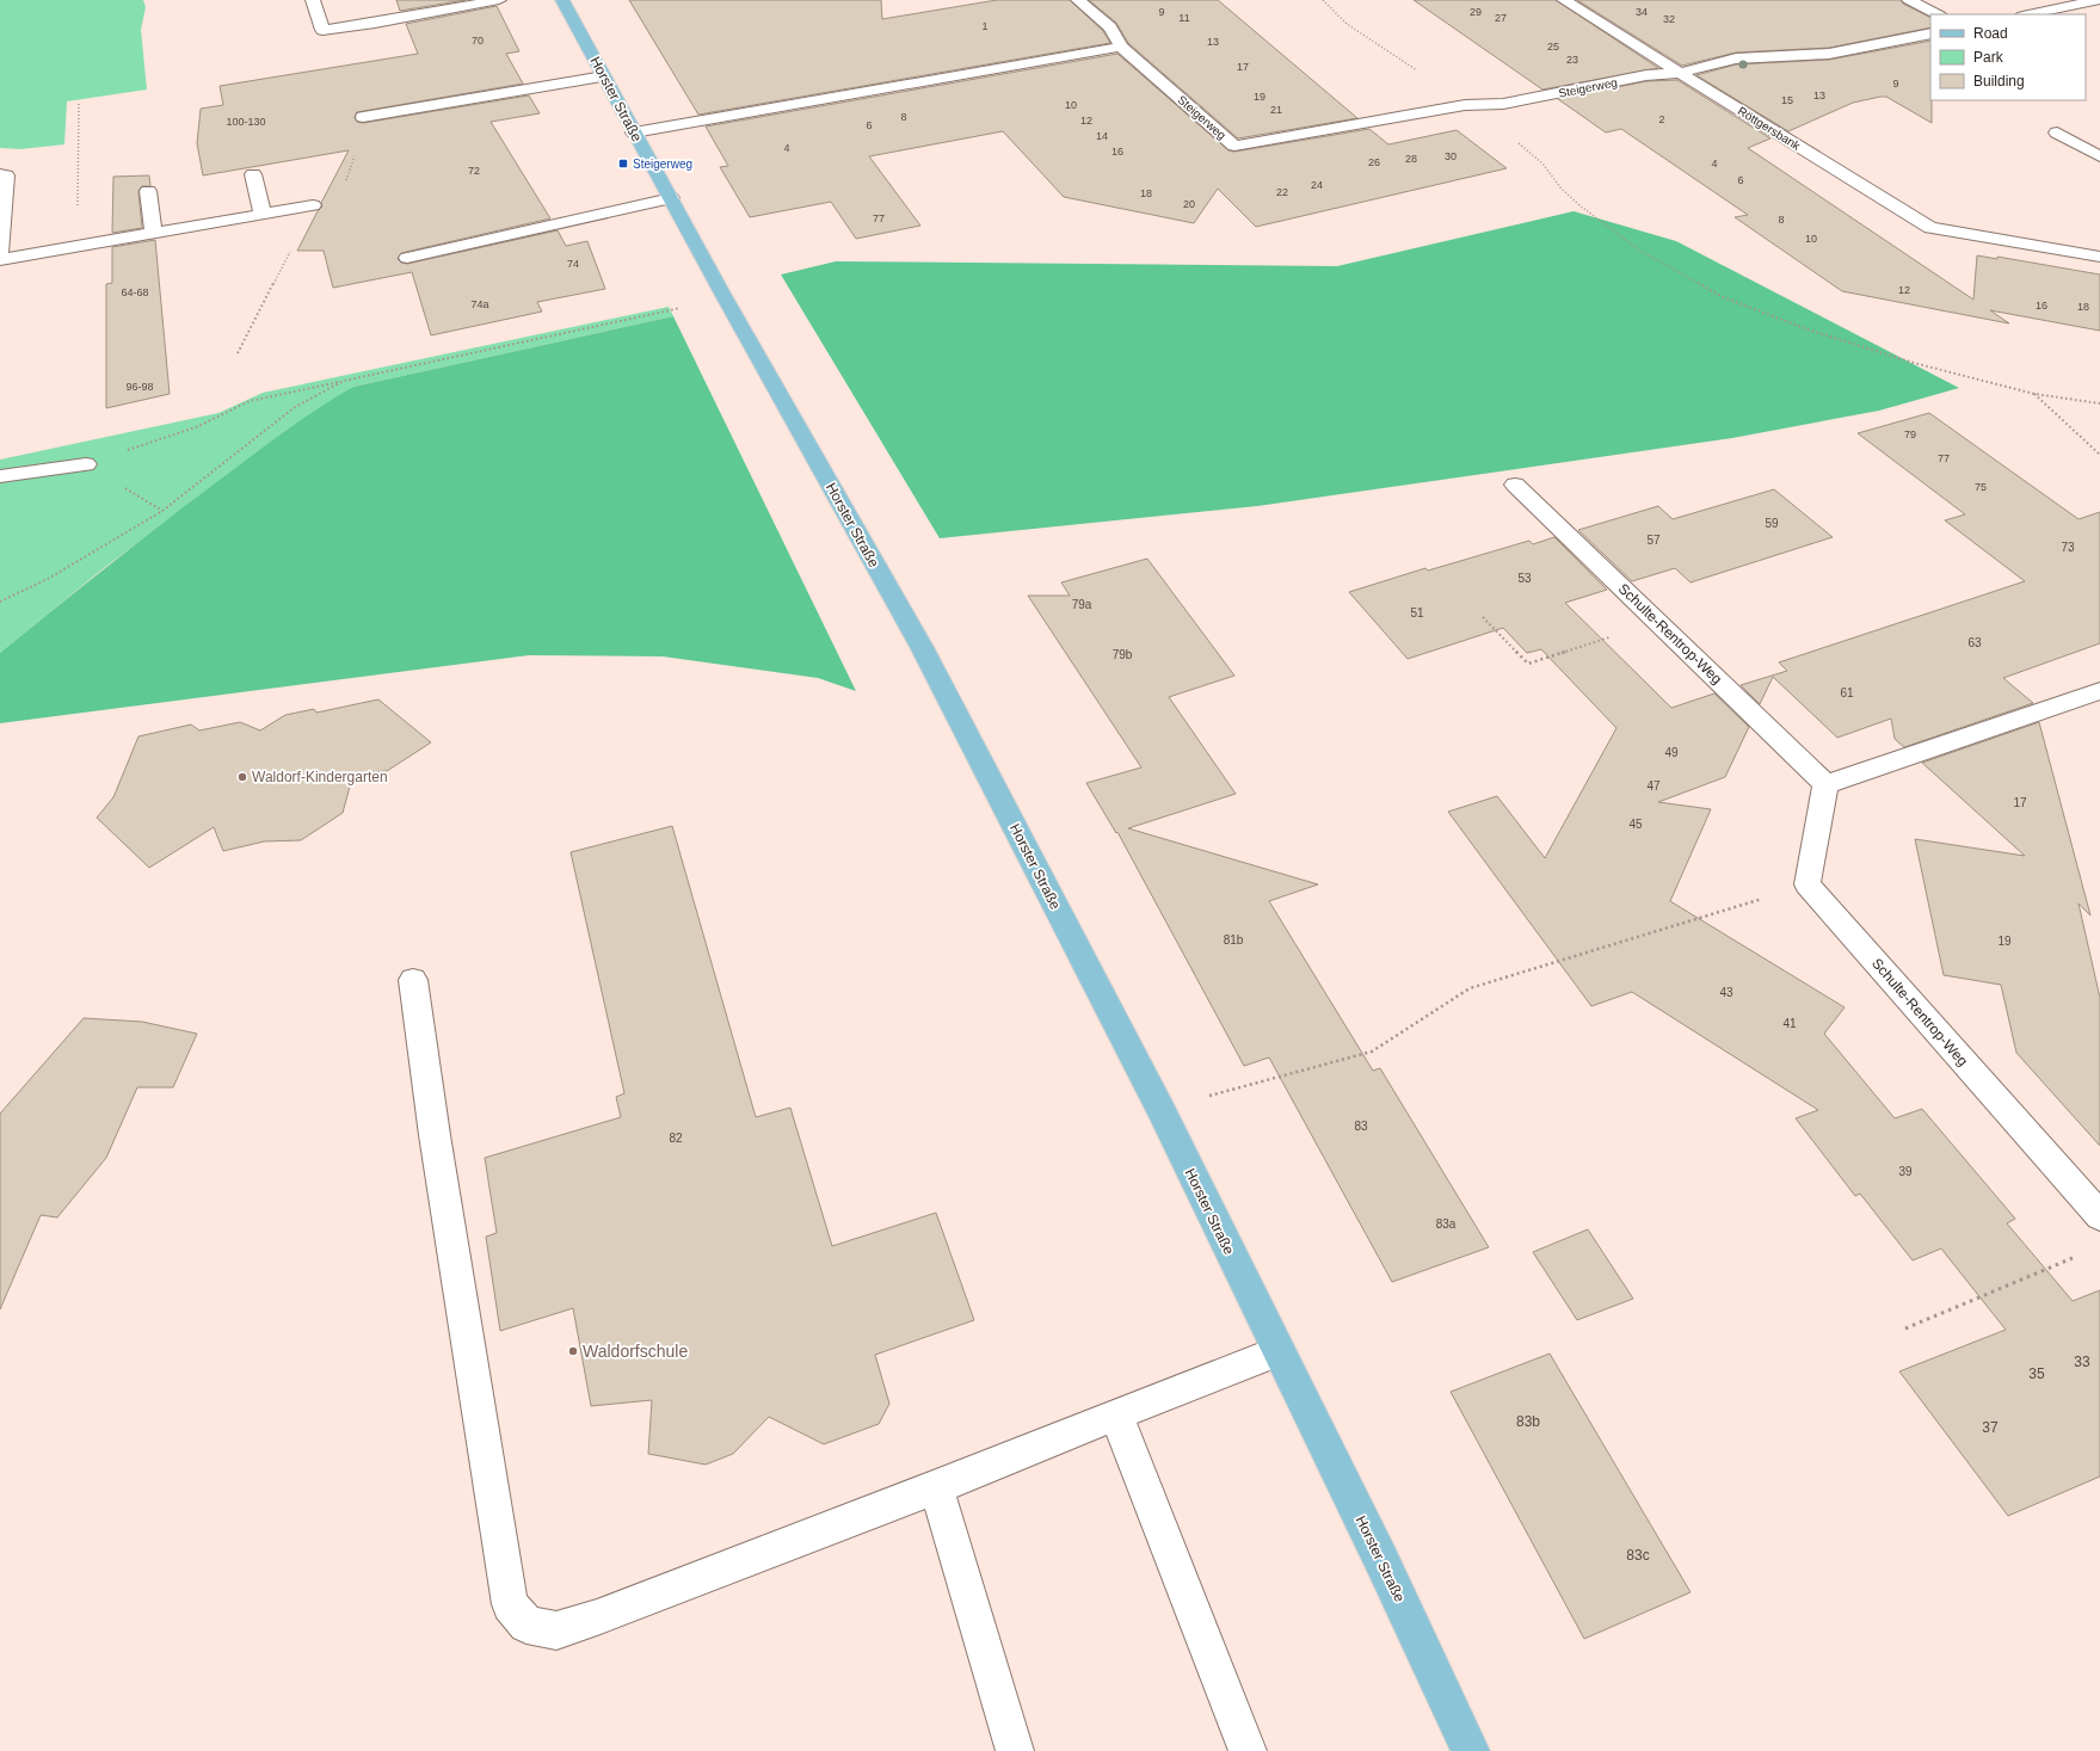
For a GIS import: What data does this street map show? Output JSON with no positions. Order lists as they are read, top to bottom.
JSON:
{
  "streets": {
    "main road": ["Horster Straße"],
    "street": ["Steigerweg", "Röttgersbank", "Schulte-Rentrop-Weg"]
  },
  "crossings": [
    ["Steigerweg", "Röttgersbank"]
  ],
  "places": {
    "transit": ["Steigerweg"],
    "other": ["Waldorf-Kindergarten", "Waldorfschule"]
  },
  "house_numbers": [
    "9",
    "29",
    "34",
    "11",
    "27",
    "32",
    "1",
    "70",
    "13",
    "25",
    "23",
    "17",
    "9",
    "13",
    "19",
    "15",
    "10",
    "21",
    "8",
    "2",
    "12",
    "100-130",
    "6",
    "14",
    "4",
    "16",
    "30",
    "28",
    "26",
    "4",
    "72",
    "6",
    "24",
    "22",
    "18",
    "20",
    "77",
    "8",
    "10",
    "74",
    "12",
    "64-68",
    "74a",
    "16",
    "18",
    "96-98",
    "79",
    "77",
    "75",
    "59",
    "57",
    "73",
    "53",
    "79a",
    "51",
    "63",
    "79b",
    "61",
    "49",
    "47",
    "17",
    "45",
    "81b",
    "19",
    "43",
    "41",
    "83",
    "82",
    "39",
    "83a",
    "33",
    "35",
    "83b",
    "37",
    "83c"
  ],
  "legend": ["Road", "Park", "Building"]
}
